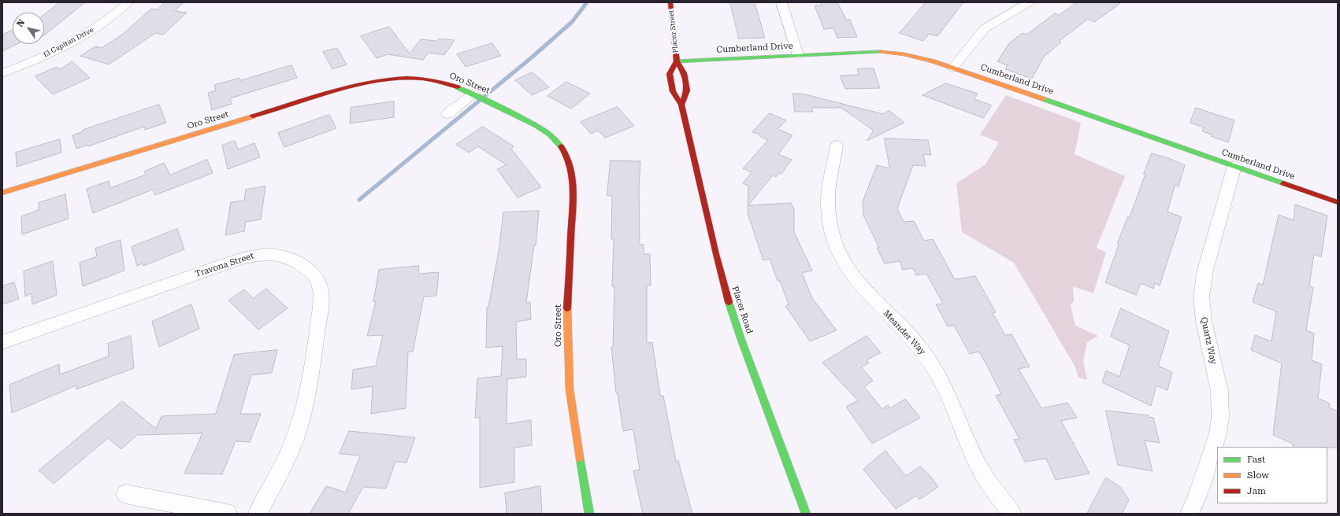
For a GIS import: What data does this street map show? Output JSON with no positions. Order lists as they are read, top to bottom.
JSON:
{
  "streets": {
    "street": [
      "Placer Street",
      "El Capitan Drive",
      "Cumberland Drive",
      "Oro Street",
      "Travona Street",
      "Placer Road",
      "Meander Way",
      "Quartz Way"
    ]
  },
  "crossings": [
    ["Placer Street", "Cumberland Drive"],
    ["Placer Street", "Placer Road"],
    ["Cumberland Drive", "Placer Road"],
    ["Cumberland Drive", "Quartz Way"]
  ],
  "legend": ["Fast", "Slow", "Jam"],
  "north": "top left"
}
